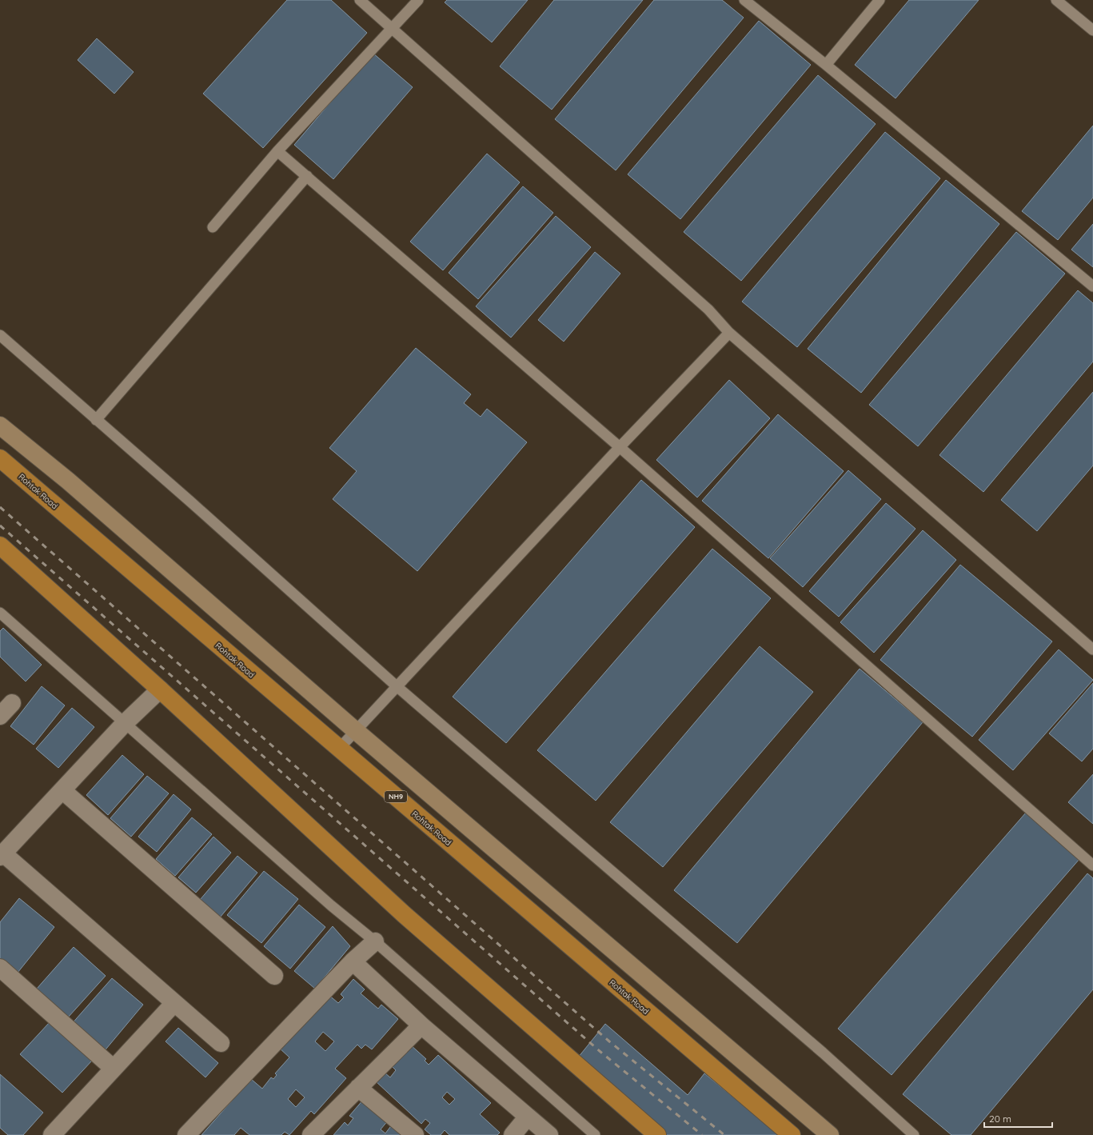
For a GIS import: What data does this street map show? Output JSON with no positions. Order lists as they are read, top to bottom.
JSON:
{
  "streets": {
    "highway": ["Rohtak Road", "NH9"]
  },
  "scale_bar": "20 m"
}
